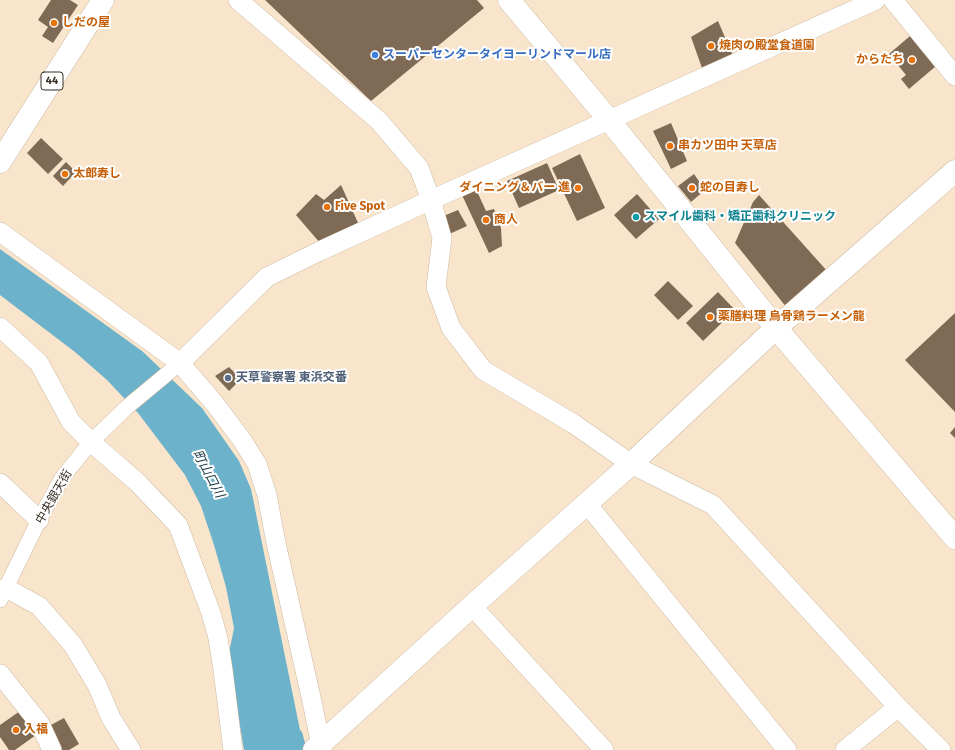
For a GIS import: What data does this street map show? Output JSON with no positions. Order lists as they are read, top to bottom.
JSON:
{
  "streets": {
    "street": ["44", "中央銀天街"]
  },
  "water": ["町山口川"],
  "places": [
    "しだの屋",
    "焼肉の殿堂食道園",
    "スーパーセンタータイヨーリンドマール店",
    "からたち",
    "串カツ田中 天草店",
    "太郎寿し",
    "ダイニング＆バー 進",
    "蛇の目寿し",
    "Five Spot",
    "スマイル歯科・矯正歯科クリニック",
    "商人",
    "薬膳料理 烏骨鶏ラーメン龍",
    "天草警察署 東浜交番",
    "入福"
  ]
}
